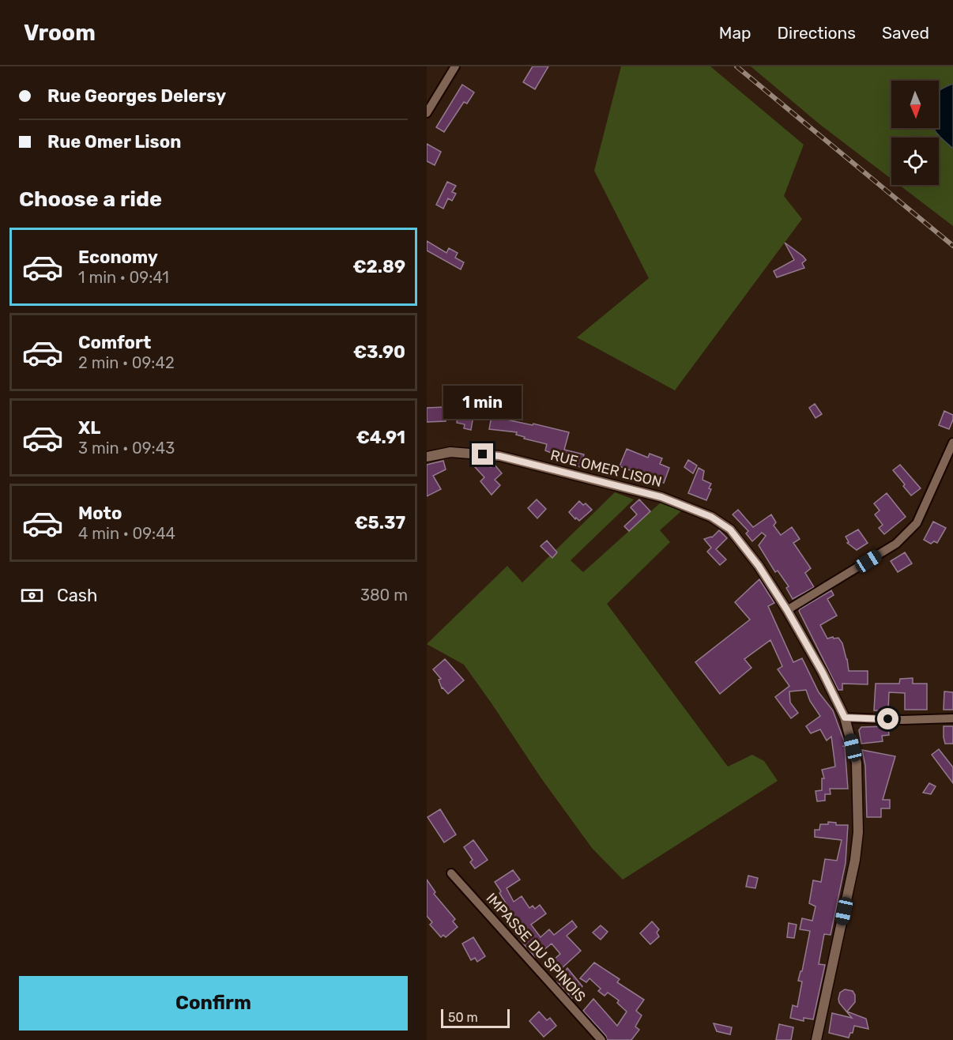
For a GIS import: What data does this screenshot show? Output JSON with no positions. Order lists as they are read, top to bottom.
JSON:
{
  "streets": {
    "street": ["RUE OMER LISON", "IMPASSE DU SPINOIS"]
  },
  "scale_bar": "50 m",
  "north": "bottom",
  "page": {
    "header": "Vroom",
    "nav": ["Map", "Directions", "Saved"],
    "banner": ["Rue Georges Delersy", "Rue Omer Lison"],
    "heading": "Choose a ride",
    "list": [
      {
        "name": "Economy",
        "note": "1 min · 09:41",
        "value": "€2.89"
      },
      {
        "name": "Comfort",
        "note": "2 min · 09:42",
        "value": "€3.90"
      },
      {
        "name": "XL",
        "note": "3 min · 09:43",
        "value": "€4.91"
      },
      {
        "name": "Moto",
        "note": "4 min · 09:44",
        "value": "€5.37"
      }
    ],
    "bubble": "1 min",
    "pay": ["Cash", "380 m"],
    "buttons": "Confirm",
    "scale": "50 m"
  }
}
